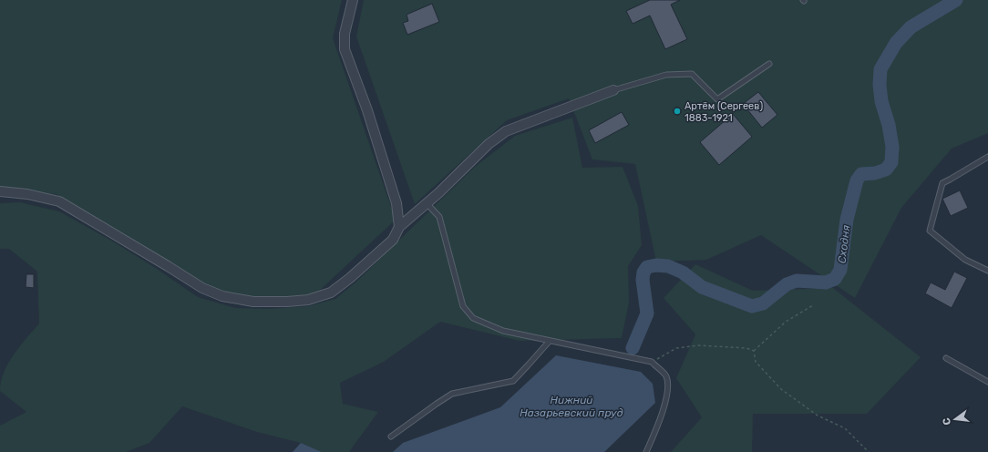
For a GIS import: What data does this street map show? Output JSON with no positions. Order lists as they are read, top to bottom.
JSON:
{
  "water": ["Сходня", "Нижний Назарьевский пруд"],
  "places": ["Артём (Сергеев) 1883-1921"],
  "north": "left"
}
